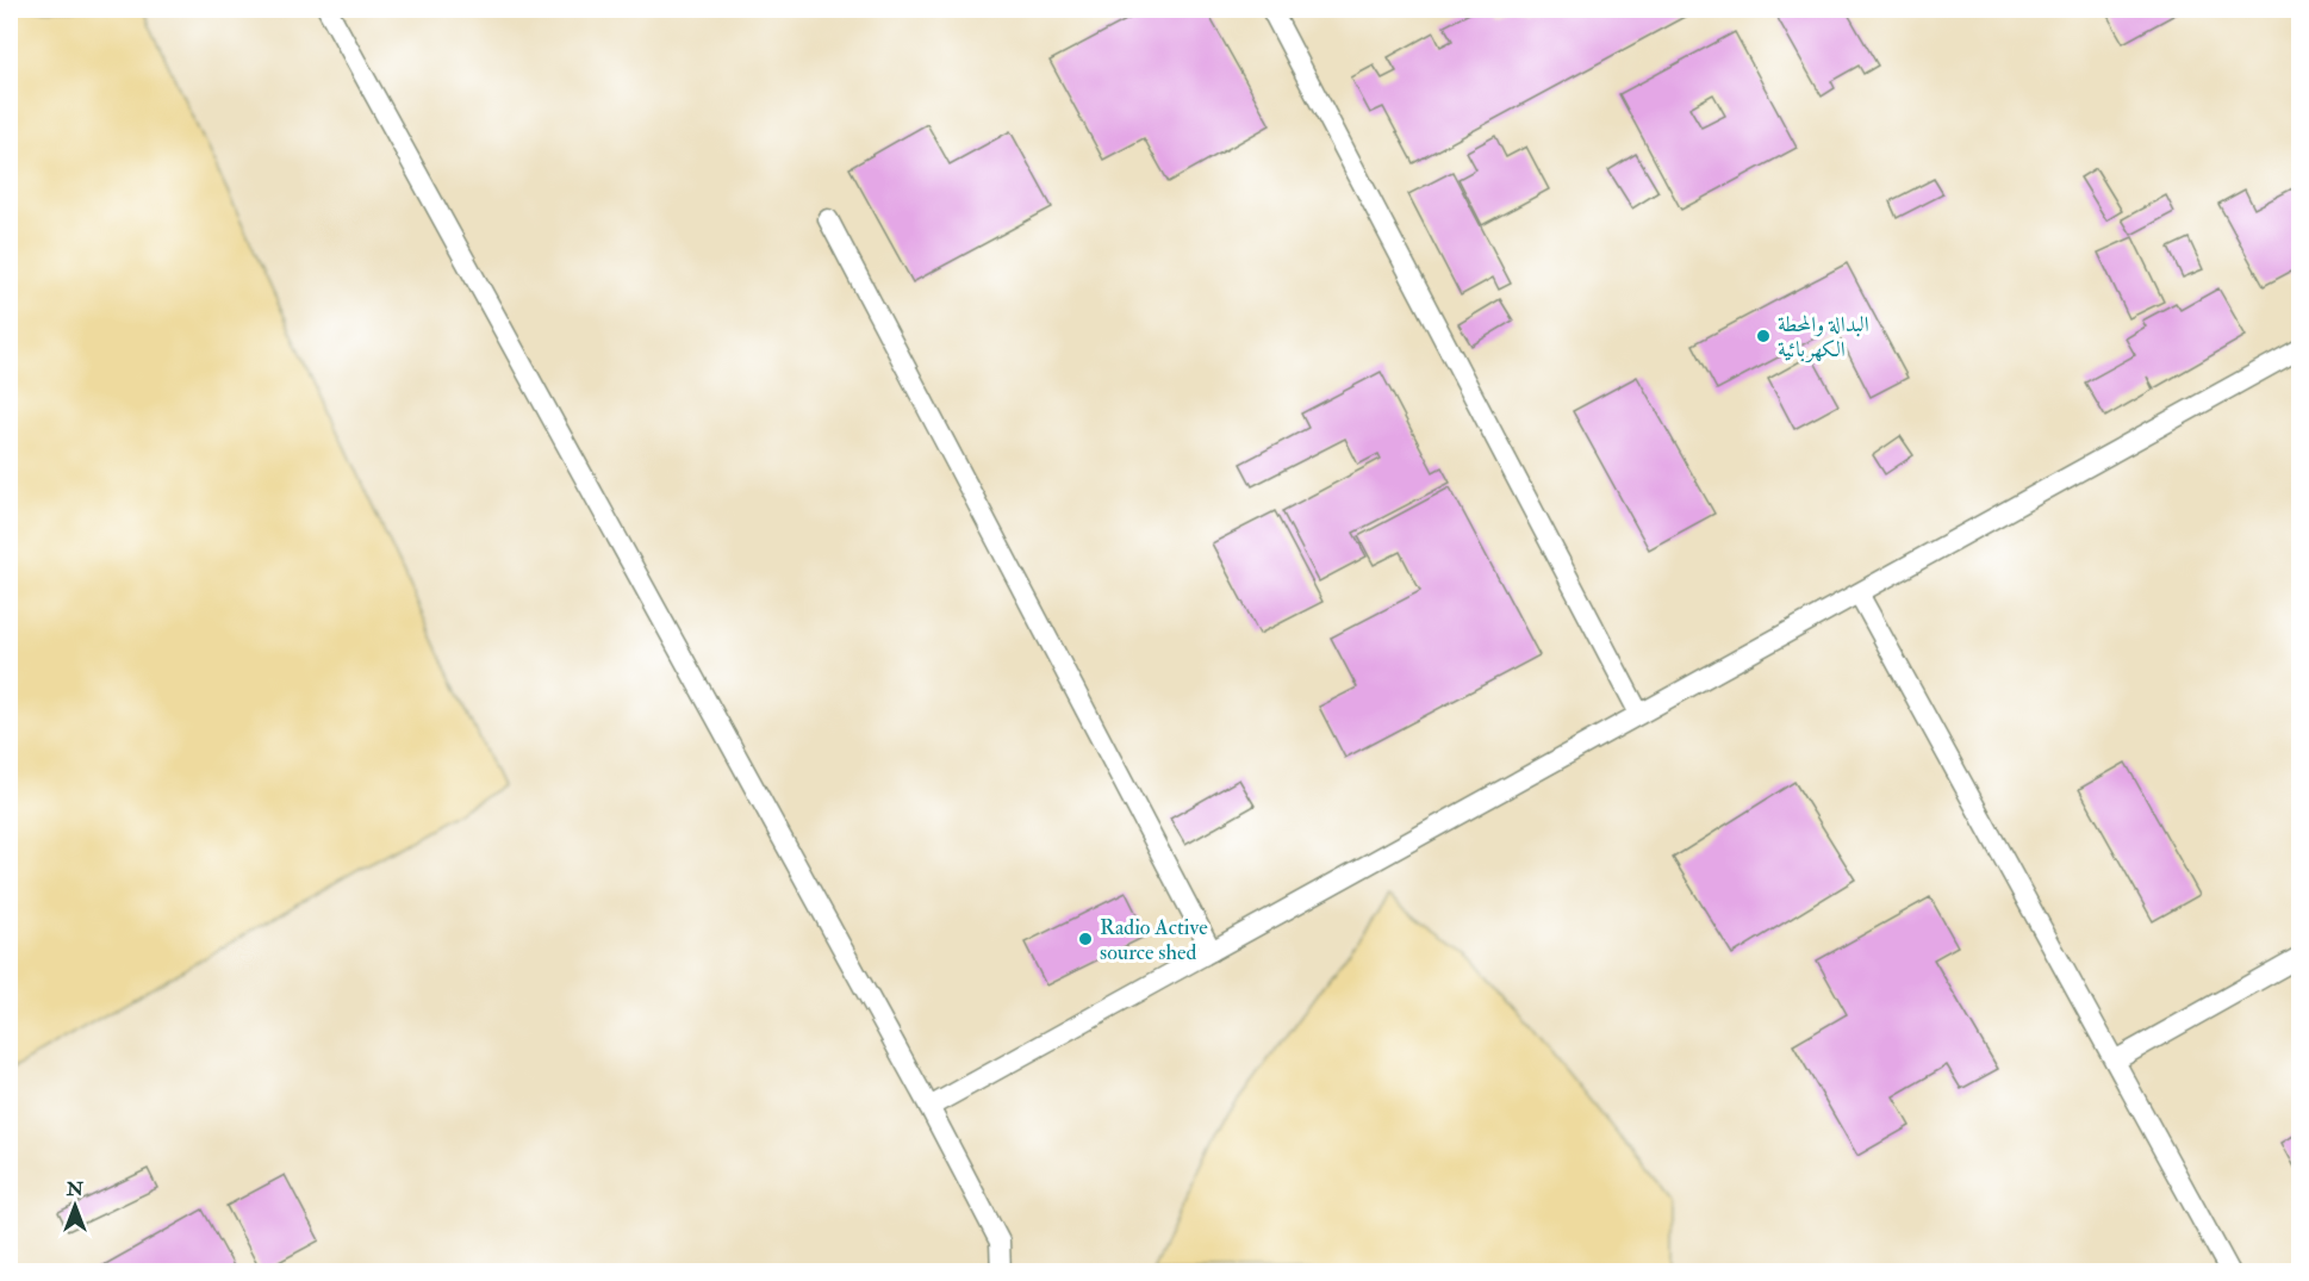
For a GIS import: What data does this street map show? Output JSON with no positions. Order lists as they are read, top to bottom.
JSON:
{
  "places": ["البدالة والمحطة الكهربائية", "Radio Active source shed"],
  "north": "top"
}
